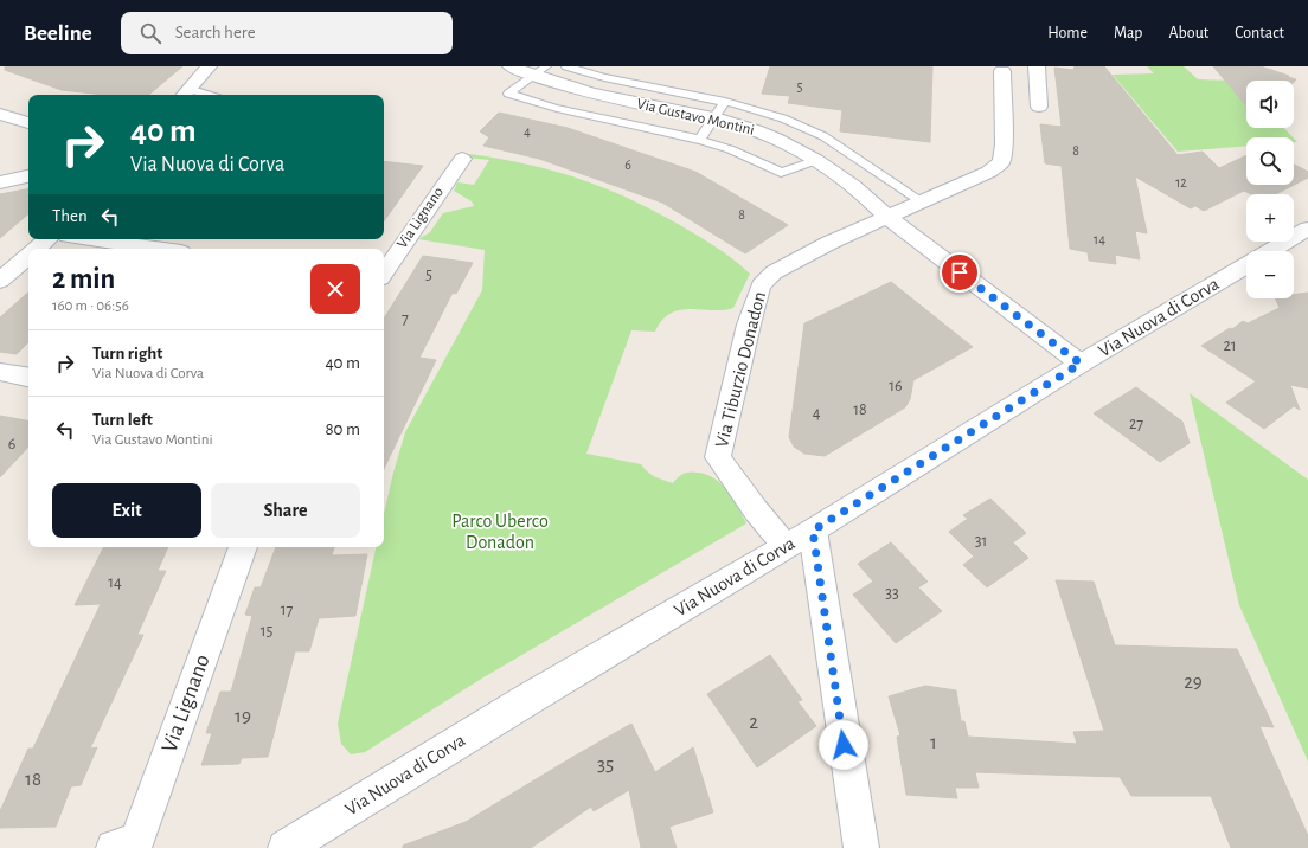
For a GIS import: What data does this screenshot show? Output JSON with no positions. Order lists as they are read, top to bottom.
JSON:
{
  "streets": {
    "street": [
      "Via Gustavo Montini",
      "Via Lignano",
      "Via Nuova di Corva",
      "Via Tiburzio Donadon"
    ]
  },
  "crossings": [
    ["Via Gustavo Montini", "Via Nuova di Corva"],
    ["Via Gustavo Montini", "Via Tiburzio Donadon"],
    ["Via Nuova di Corva", "Via Tiburzio Donadon"]
  ],
  "parks": ["Parco Uberco Donadon"],
  "house_numbers": [
    "5",
    "4",
    "8",
    "6",
    "12",
    "8",
    "14",
    "5",
    "7",
    "21",
    "16",
    "18",
    "4",
    "27",
    "6",
    "31",
    "14",
    "33",
    "17",
    "15",
    "29",
    "19",
    "2",
    "1",
    "35",
    "18"
  ],
  "page": {
    "header": "Beeline",
    "search": "Search here",
    "nav": [
      "Home",
      "Map",
      "About",
      "Contact"
    ],
    "map_buttons": ["+", "−"],
    "turn": ["40 m", "Via Nuova di Corva"],
    "then": "Then",
    "heading": ["2 min", "160 m · 06:56"],
    "list": [
      {
        "name": "Turn right",
        "note": "Via Nuova di Corva",
        "value": "40 m"
      },
      {
        "name": "Turn left",
        "note": "Via Gustavo Montini",
        "value": "80 m"
      }
    ],
    "buttons": ["Exit", "Share"]
  }
}
